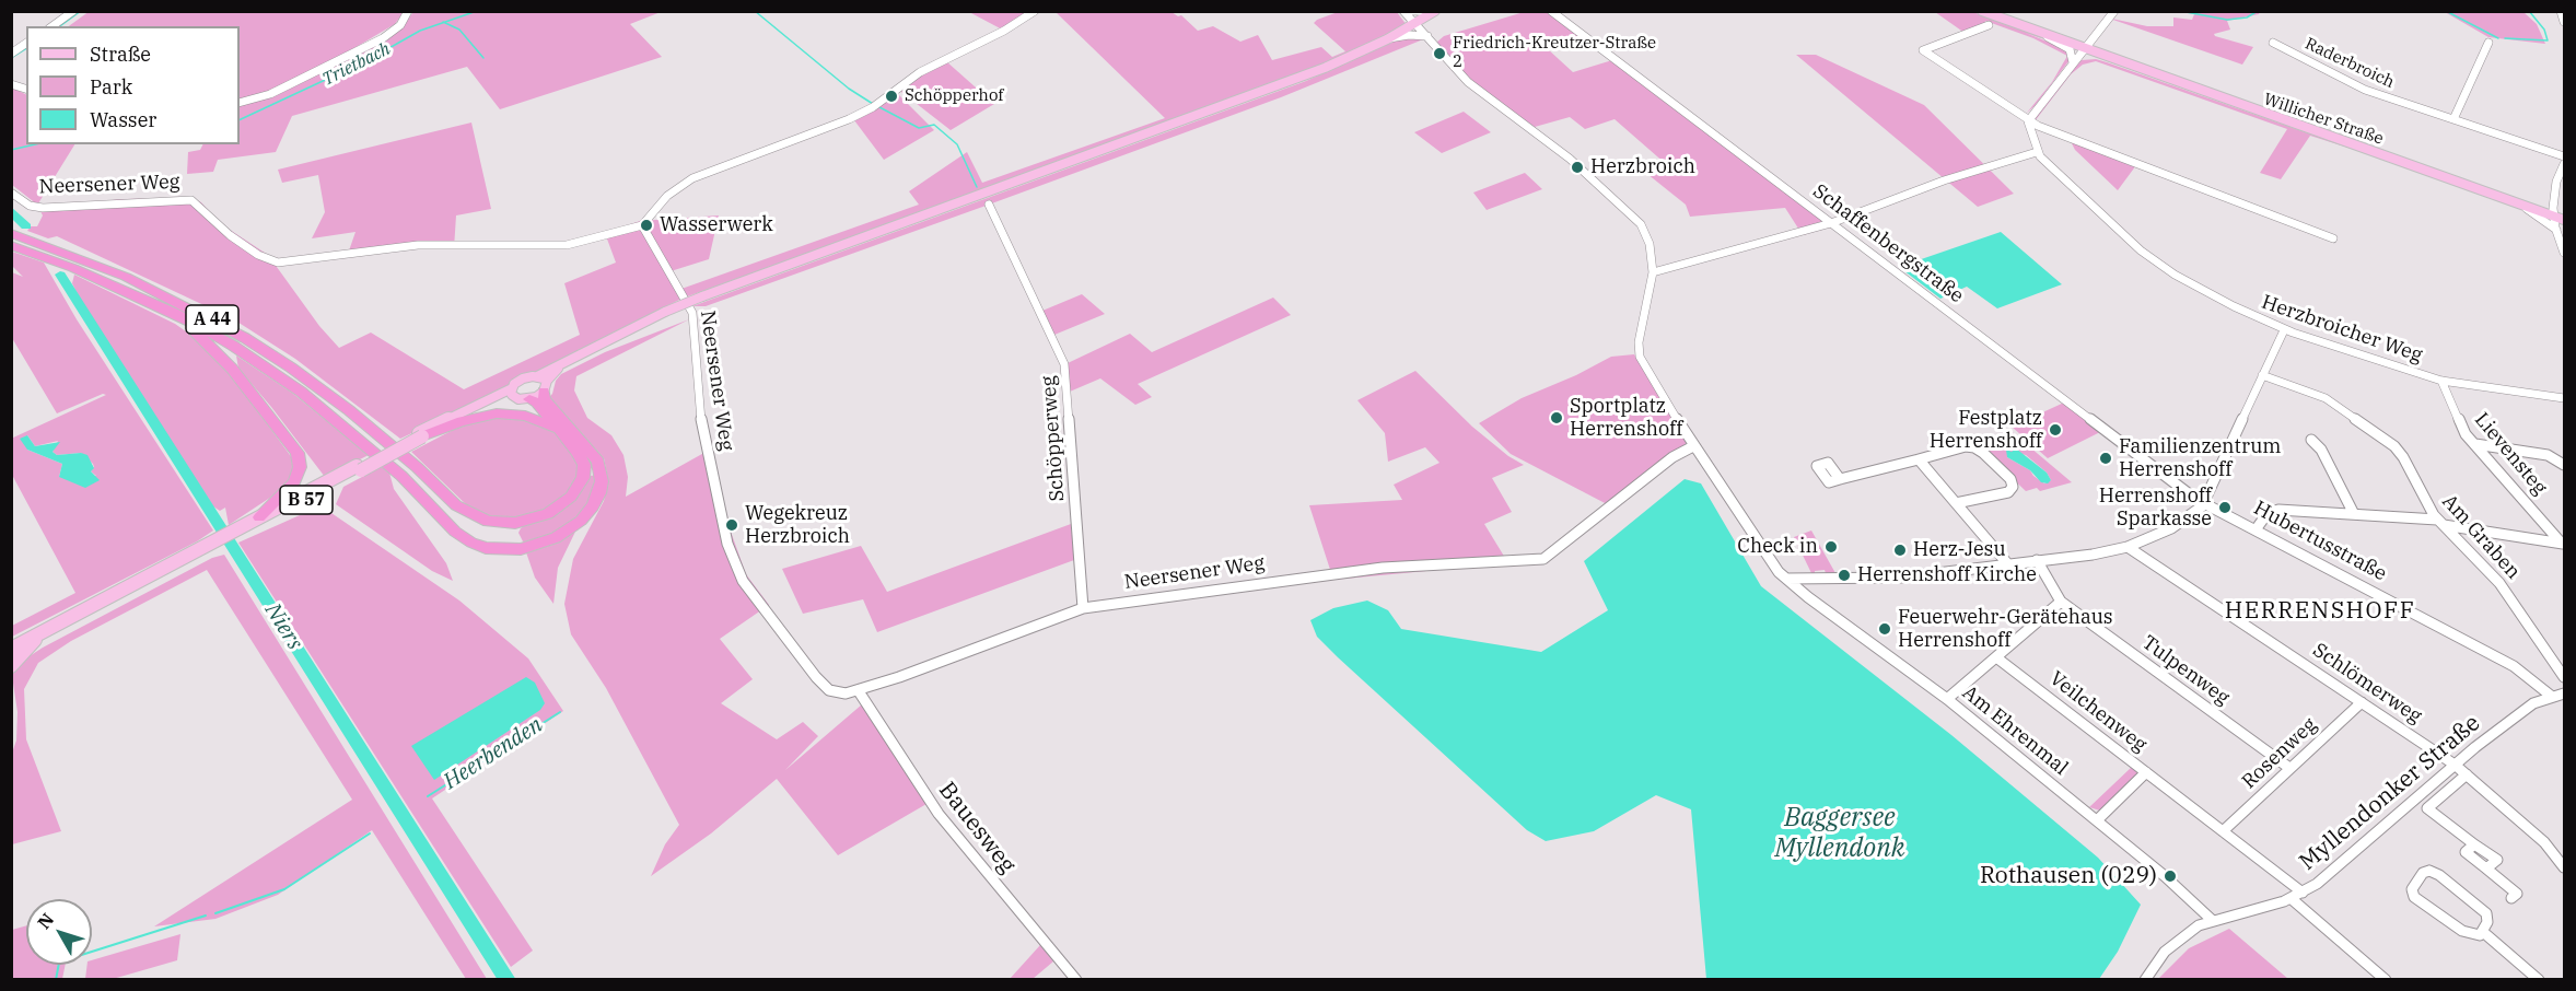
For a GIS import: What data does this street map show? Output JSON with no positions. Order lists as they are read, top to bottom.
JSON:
{
  "streets": {
    "highway": ["A 44"],
    "main road": ["Willicher Straße", "B 57"],
    "street": [
      "Raderbroich",
      "Neersener Weg",
      "Schaffenbergstraße",
      "Herzbroicher Weg",
      "Schöpperweg",
      "Lievensteg",
      "Am Graben",
      "Hubertusstraße",
      "Tulpenweg",
      "Schlömerweg",
      "Veilchenweg",
      "Am Ehrenmal",
      "Rosenweg",
      "Myllendonker Straße",
      "Bauesweg"
    ]
  },
  "crossings": [
    ["Neersener Weg", "Schöpperweg"],
    ["Neersener Weg", "Am Ehrenmal"],
    ["Neersener Weg", "Bauesweg"],
    ["Schaffenbergstraße", "Hubertusstraße"],
    ["A 44", "B 57"],
    ["Herzbroicher Weg", "Lievensteg"],
    ["Hubertusstraße", "Myllendonker Straße"],
    ["Tulpenweg", "Rosenweg"],
    ["Schlömerweg", "Rosenweg"],
    ["Schlömerweg", "Myllendonker Straße"],
    ["Veilchenweg", "Am Ehrenmal"],
    ["Veilchenweg", "Rosenweg"],
    ["Veilchenweg", "Myllendonker Straße"],
    ["Am Ehrenmal", "Myllendonker Straße"]
  ],
  "districts": ["HERRENSHOFF"],
  "water": [
    "Trietbach",
    "Niers",
    "Heerbenden",
    "Baggersee Myllendonk"
  ],
  "places": [
    "Friedrich-Kreutzer-Straße 2",
    "Schöpperhof",
    "Herzbroich",
    "Wasserwerk",
    "Sportplatz Herrenshoff",
    "Festplatz Herrenshoff",
    "Familienzentrum Herrenshoff",
    "Herrenshoff Sparkasse",
    "Wegekreuz Herzbroich",
    "Check in",
    "Herz-Jesu",
    "Herrenshoff Kirche",
    "Feuerwehr-Gerätehaus Herrenshoff",
    "Rothausen (029)"
  ],
  "legend": ["Straße", "Park", "Wasser"],
  "north": "top left"
}
